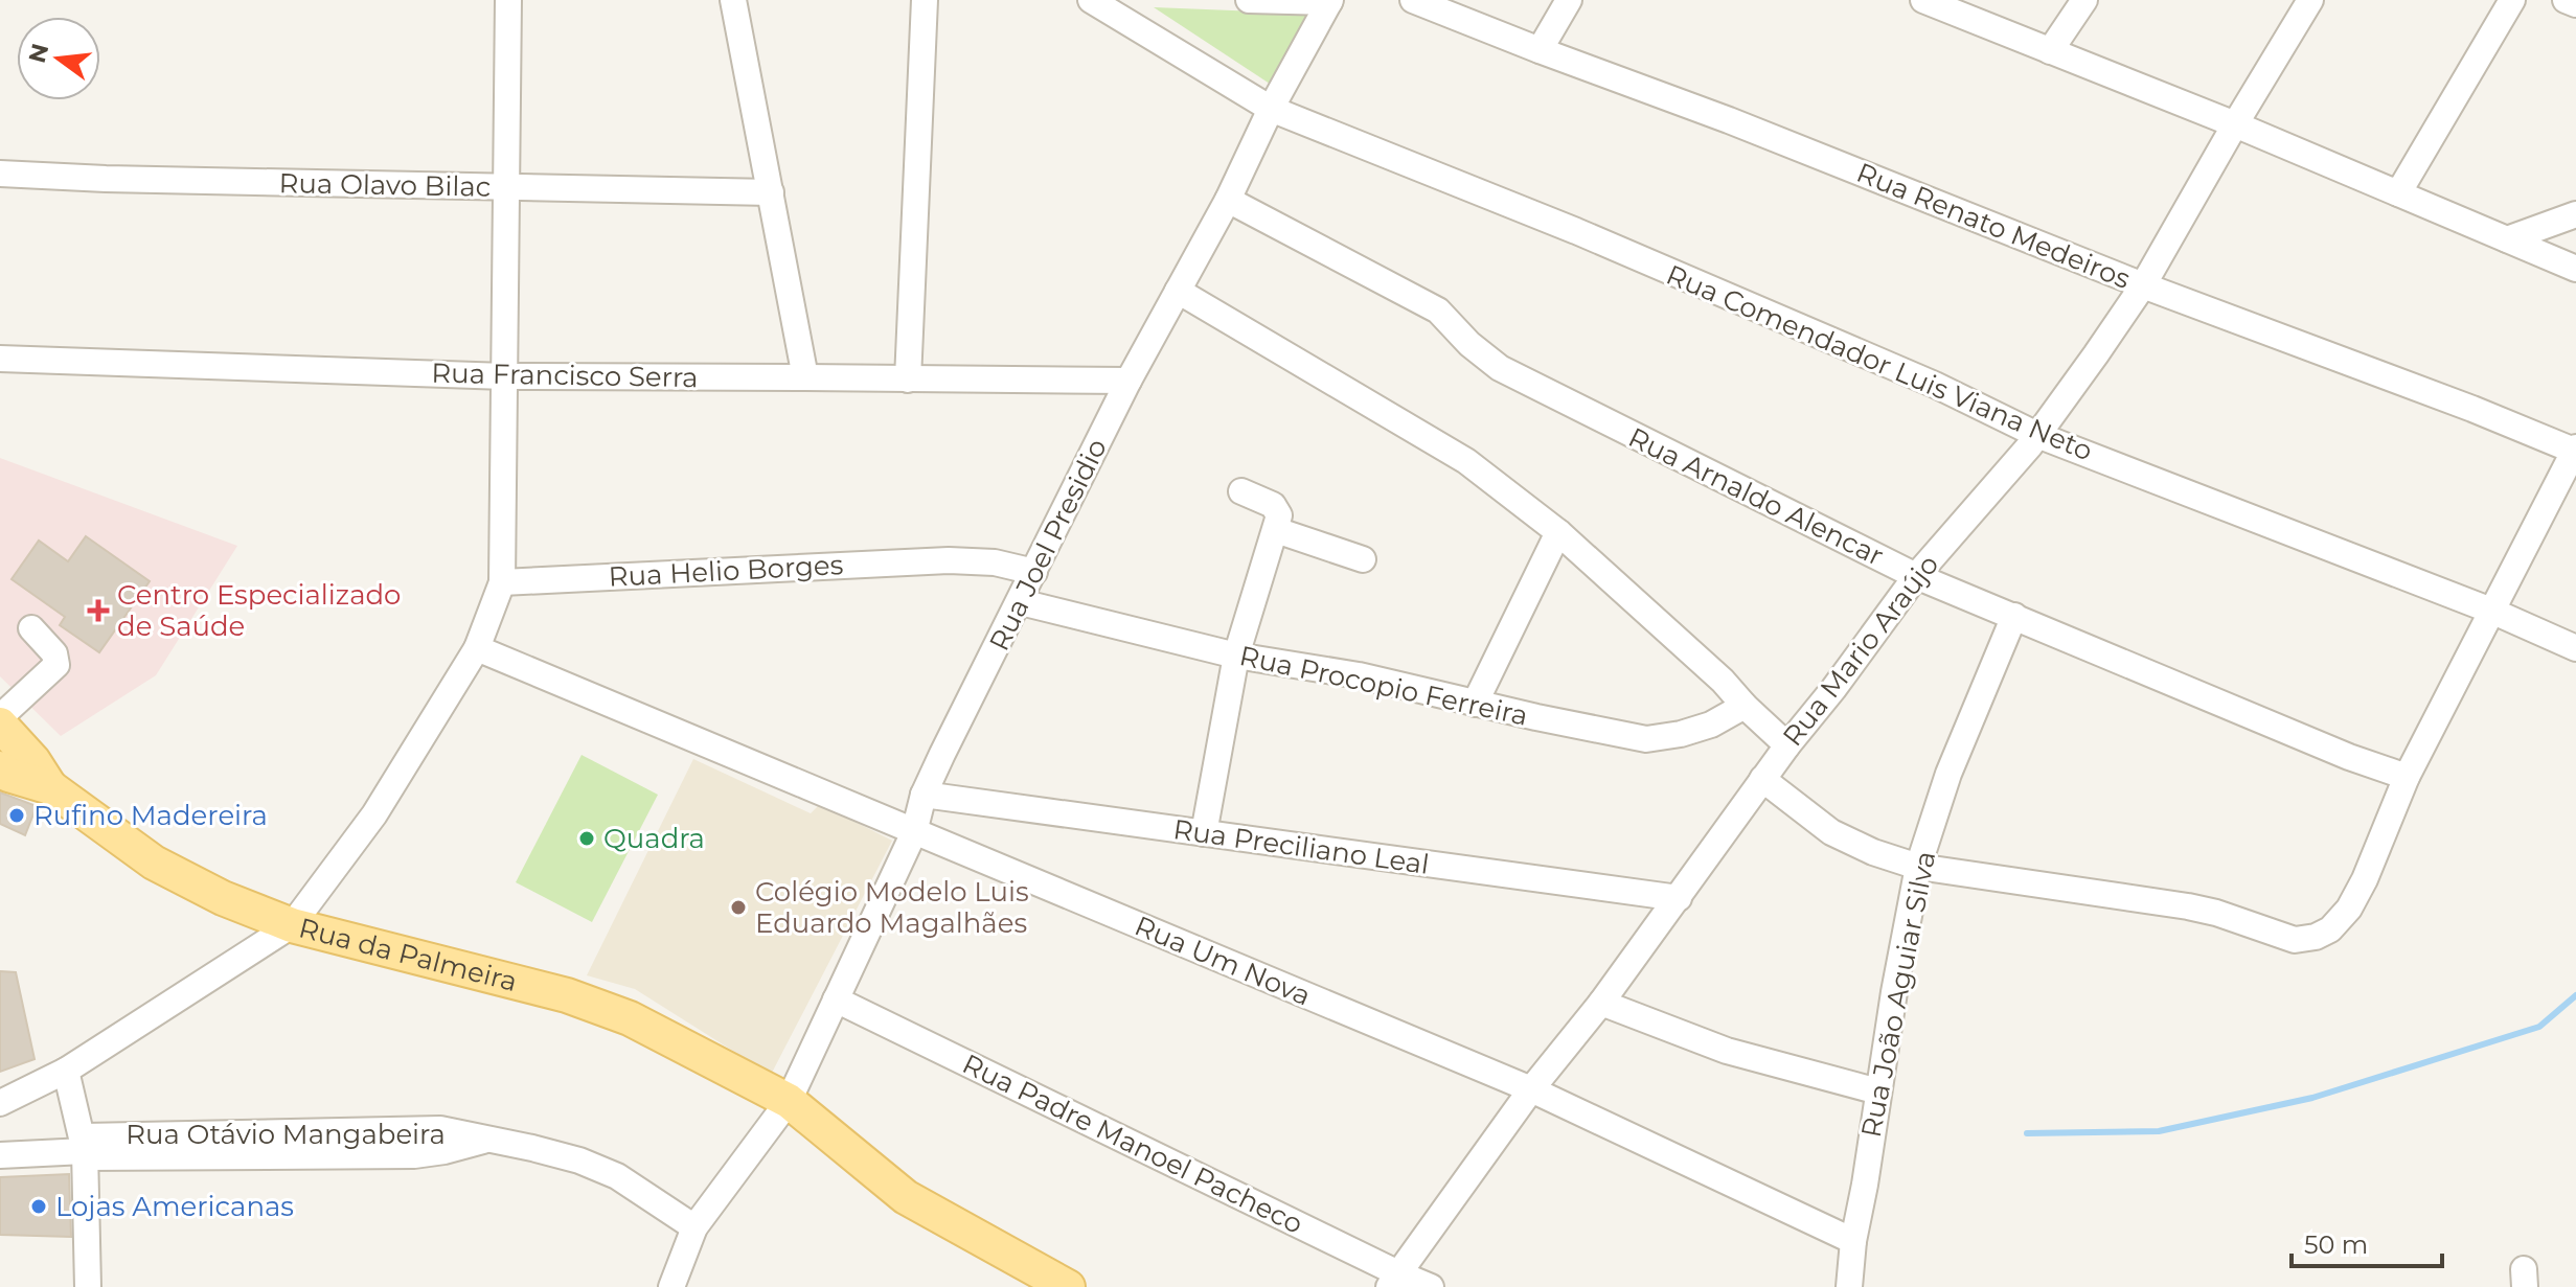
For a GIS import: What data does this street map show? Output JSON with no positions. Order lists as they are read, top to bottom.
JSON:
{
  "streets": {
    "main road": ["Rua da Palmeira"],
    "street": [
      "Rua Olavo Bilac",
      "Rua Renato Medeiros",
      "Rua Comendador Luis Viana Neto",
      "Rua Francisco Serra",
      "Rua Arnaldo Alencar",
      "Rua Joel Presidio",
      "Rua Helio Borges",
      "Rua Mario Araújo",
      "Rua Procopio Ferreira",
      "Rua Preciliano Leal",
      "Rua Um Nova",
      "Rua João Aguiar Silva",
      "Rua Otávio Mangabeira",
      "Rua Padre Manoel Pacheco"
    ]
  },
  "crossings": [
    ["Rua Renato Medeiros", "Rua Mario Araújo"],
    ["Rua Comendador Luis Viana Neto", "Rua Joel Presidio"],
    ["Rua Comendador Luis Viana Neto", "Rua Mario Araújo"],
    ["Rua Francisco Serra", "Rua Joel Presidio"],
    ["Rua Arnaldo Alencar", "Rua Joel Presidio"],
    ["Rua Arnaldo Alencar", "Rua Mario Araújo"],
    ["Rua Arnaldo Alencar", "Rua João Aguiar Silva"],
    ["Rua Joel Presidio", "Rua Helio Borges"],
    ["Rua Joel Presidio", "Rua Procopio Ferreira"],
    ["Rua Joel Presidio", "Rua Preciliano Leal"],
    ["Rua Joel Presidio", "Rua da Palmeira"],
    ["Rua Joel Presidio", "Rua Um Nova"],
    ["Rua Joel Presidio", "Rua Otávio Mangabeira"],
    ["Rua Joel Presidio", "Rua Padre Manoel Pacheco"],
    ["Rua Mario Araújo", "Rua Preciliano Leal"],
    ["Rua Mario Araújo", "Rua Um Nova"],
    ["Rua Mario Araújo", "Rua Padre Manoel Pacheco"],
    ["Rua Um Nova", "Rua João Aguiar Silva"]
  ],
  "places": {
    "health": ["Centro Especializado de Saúde"],
    "other": [
      "Rufino Madereira",
      "Quadra",
      "Colégio Modelo Luis Eduardo Magalhães",
      "Lojas Americanas"
    ]
  },
  "scale_bar": "50 m",
  "north": "left"
}
